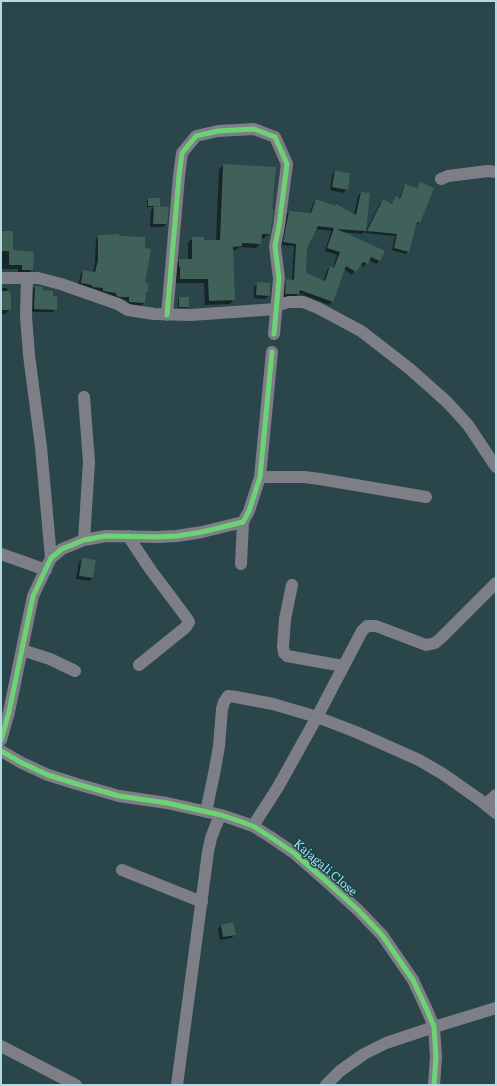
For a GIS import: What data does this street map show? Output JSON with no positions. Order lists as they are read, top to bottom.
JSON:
{
  "streets": {
    "street": ["Kajagali Close"]
  }
}
